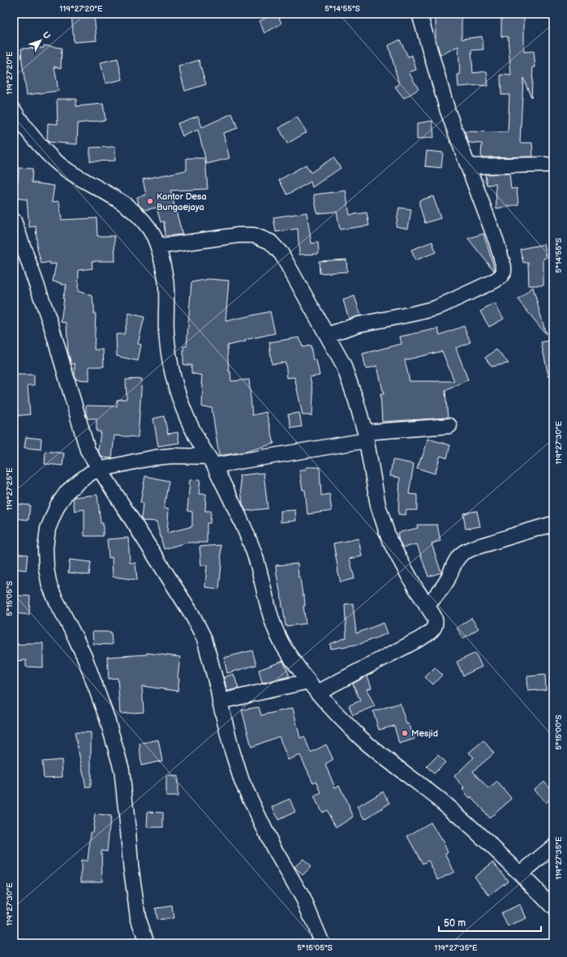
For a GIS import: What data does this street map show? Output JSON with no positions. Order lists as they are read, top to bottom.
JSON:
{
  "places": ["Kantor Desa Bungaejaya", "Mesjid"],
  "scale_bar": "50 m",
  "north": "top right",
  "coordinates": [
    "119°27'20\"E",
    "5°14'55\"S",
    "119°27'30\"E",
    "119°27'25\"E",
    "5°15'05\"S",
    "5°15'00\"S",
    "119°27'35\"E"
  ]
}
